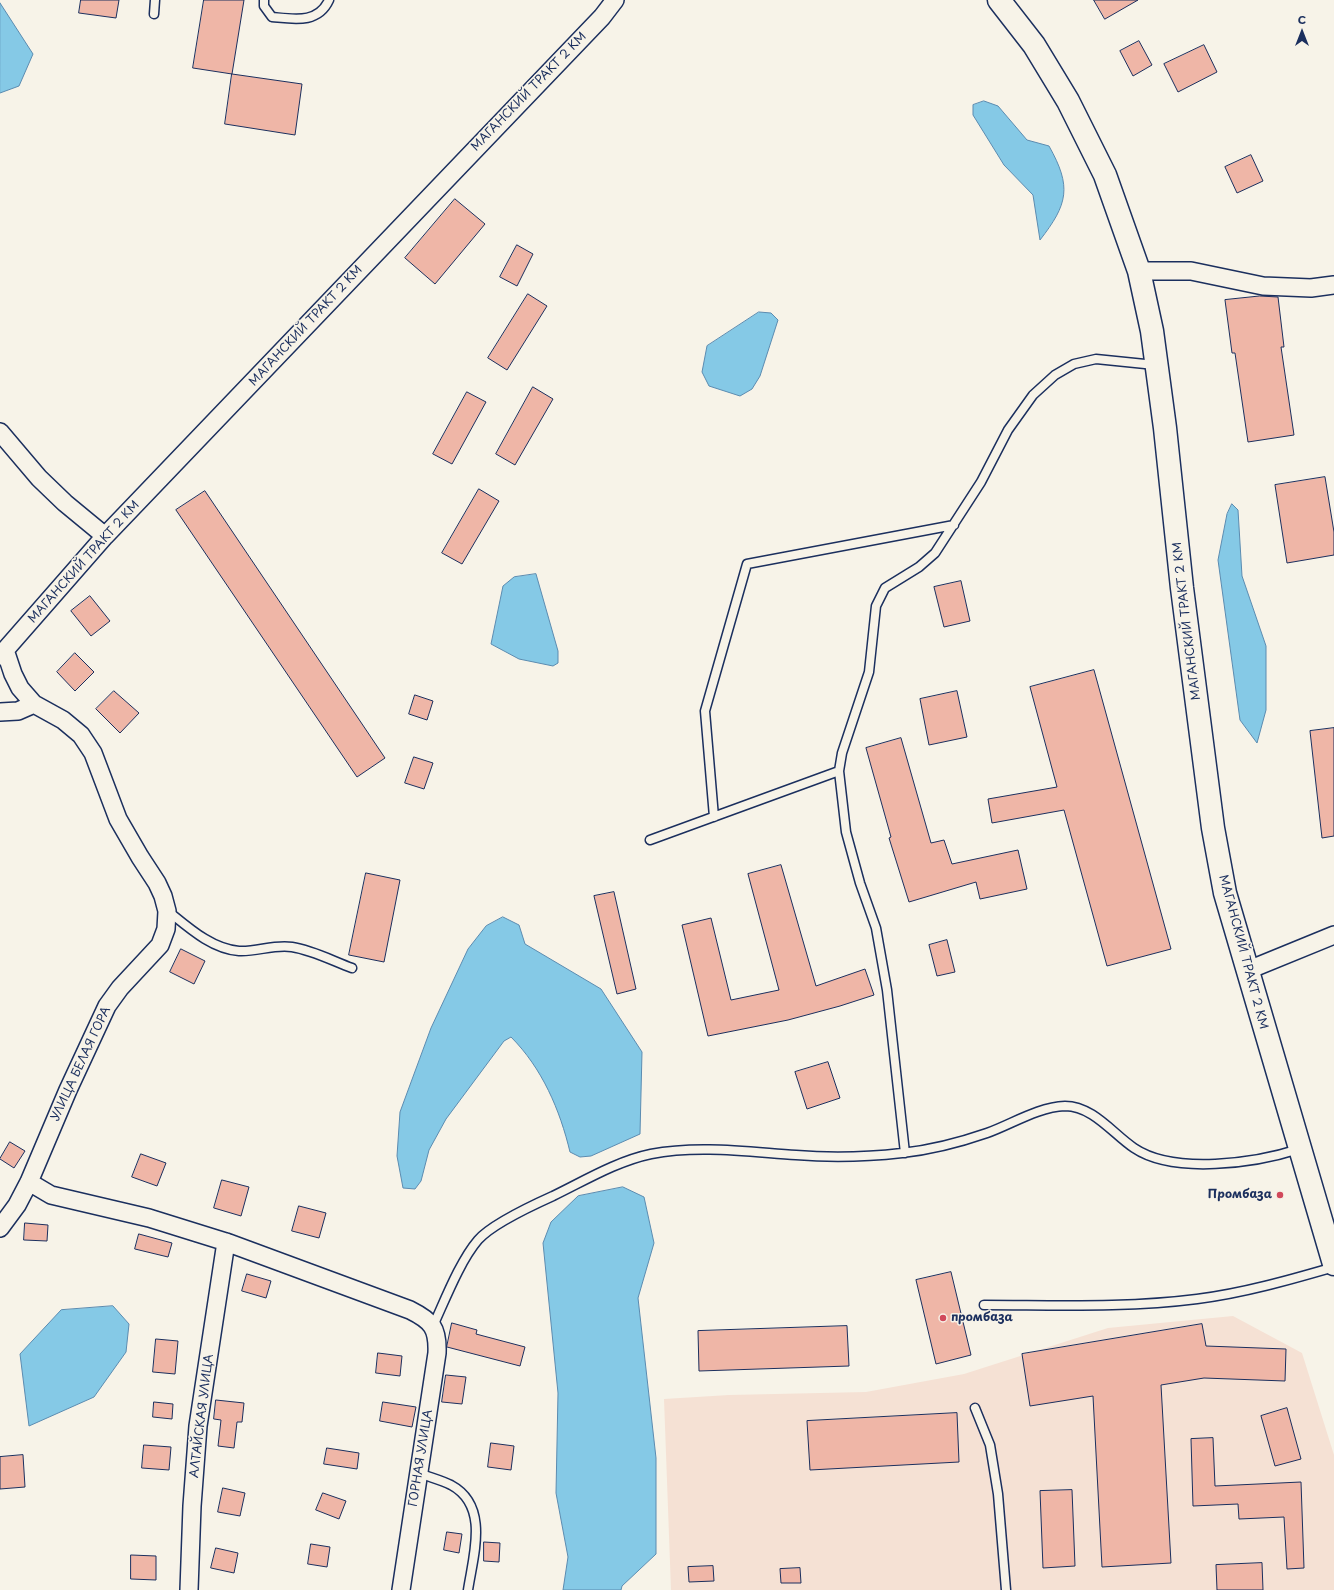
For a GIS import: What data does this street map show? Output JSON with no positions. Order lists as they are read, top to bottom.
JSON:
{
  "streets": {
    "main road": ["МАГАНСКИЙ ТРАКТ 2 КМ"],
    "street": ["УЛИЦА БЕЛАЯ ГОРА", "АЛТАЙСКАЯ УЛИЦА", "ГОРНАЯ УЛИЦА"]
  },
  "crossings": [
    ["МАГАНСКИЙ ТРАКТ 2 КМ", "УЛИЦА БЕЛАЯ ГОРА"]
  ],
  "places": ["Промбаза", "промбаза"],
  "north": "top"
}
